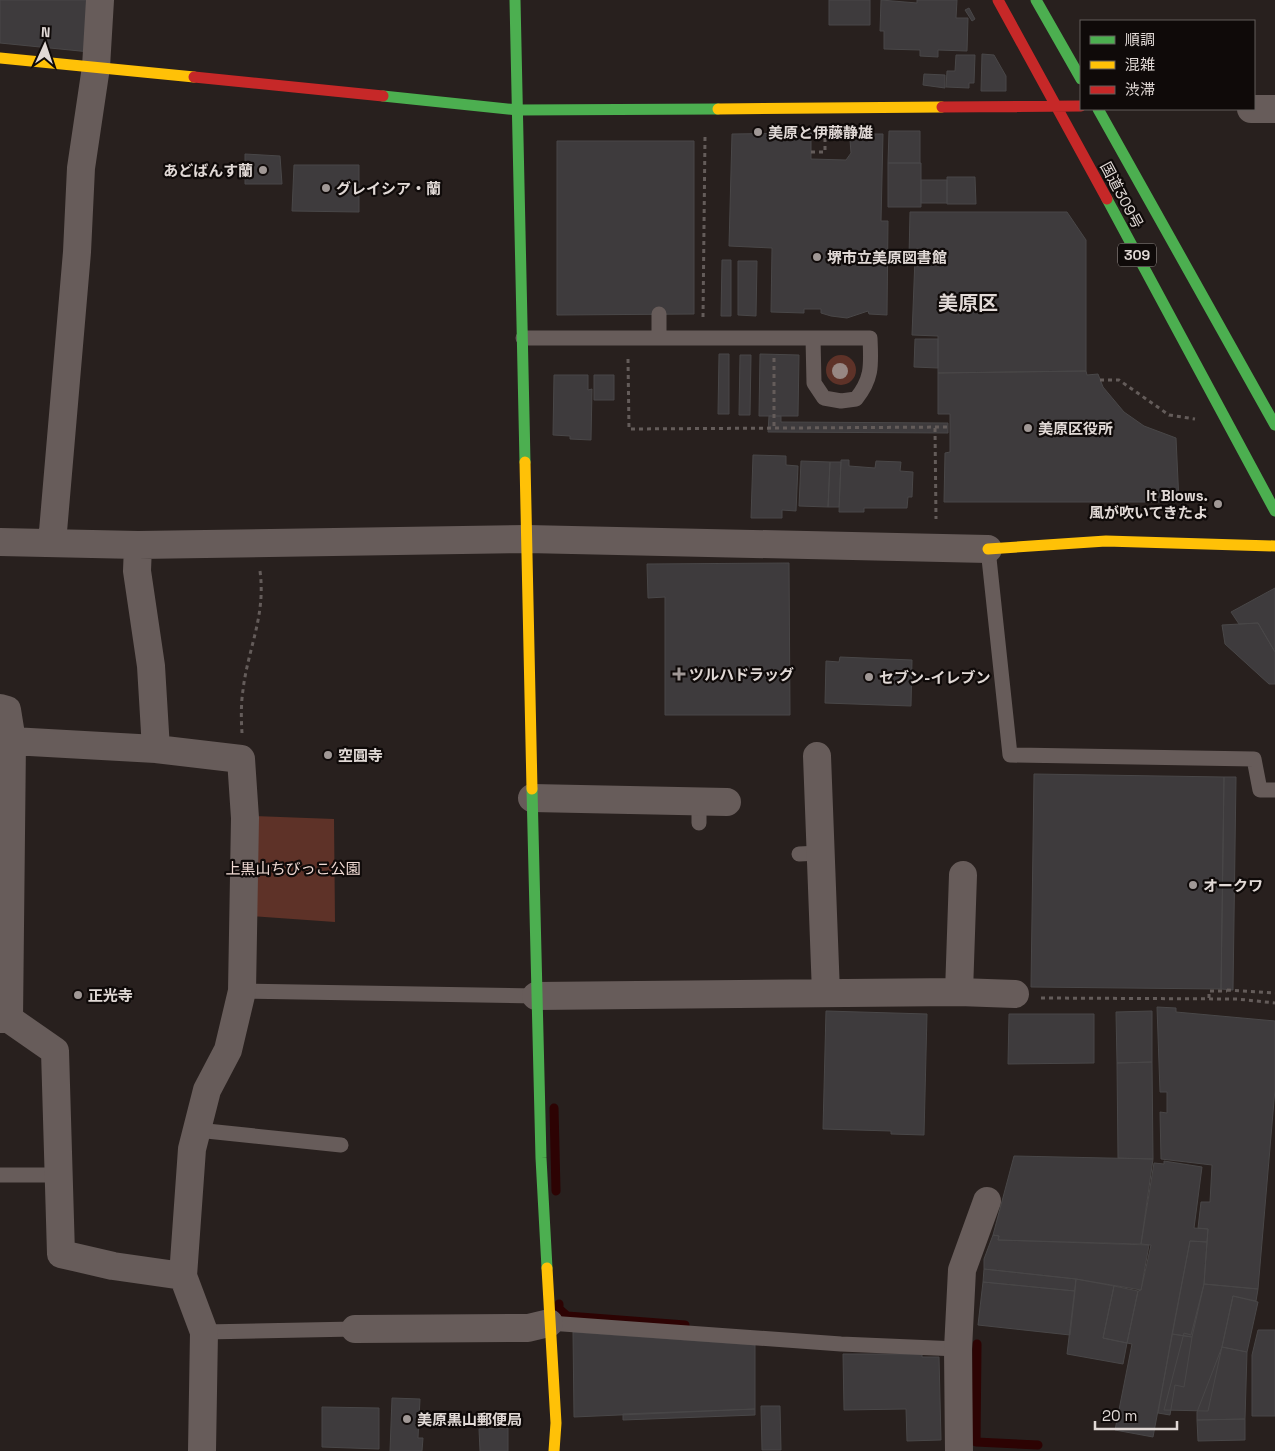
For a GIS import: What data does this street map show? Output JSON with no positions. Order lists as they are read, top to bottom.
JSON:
{
  "streets": {
    "main road": ["国道309号", "309"]
  },
  "districts": ["美原区"],
  "parks": ["上黒山ちびっこ公園"],
  "places": {
    "other": [
      "美原と伊藤静雄",
      "あどばんす蘭",
      "グレイシア・蘭",
      "堺市立美原図書館",
      "美原区役所",
      "It Blows. 風が吹いてきたよ",
      "セブン-イレブン",
      "空圓寺",
      "オークワ",
      "正光寺",
      "美原黒山郵便局"
    ],
    "health": ["ツルハドラッグ"]
  },
  "legend": ["順調", "混雑", "渋滞"],
  "scale_bar": "20 m",
  "north": "top"
}
